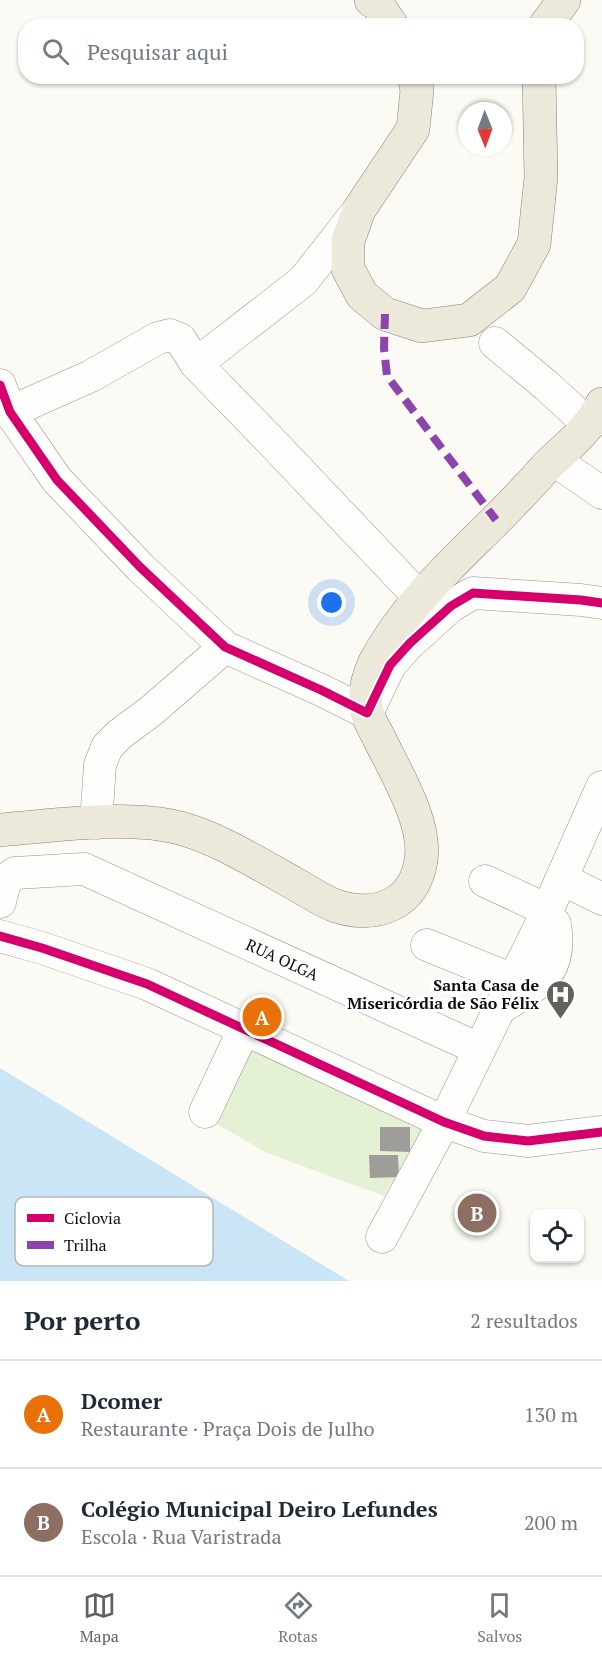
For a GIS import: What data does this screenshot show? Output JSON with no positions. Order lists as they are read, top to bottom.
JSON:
{
  "streets": {
    "street": ["RUA OLGA"]
  },
  "places": {
    "hospital": ["Santa Casa de Misericórdia de São Félix"]
  },
  "legend": ["Ciclovia", "Trilha"],
  "north": "bottom",
  "page": {
    "search": "Pesquisar aqui",
    "pins": ["A", "B"],
    "heading": ["Por perto", "2 resultados"],
    "list": [
      {
        "mark": "A",
        "name": "Dcomer",
        "note": "Restaurante · Praça Dois de Julho",
        "value": "130 m"
      },
      {
        "mark": "B",
        "name": "Colégio Municipal Deiro Lefundes",
        "note": "Escola · Rua Varistrada",
        "value": "200 m"
      }
    ],
    "nav": ["Mapa", "Rotas", "Salvos"]
  }
}
